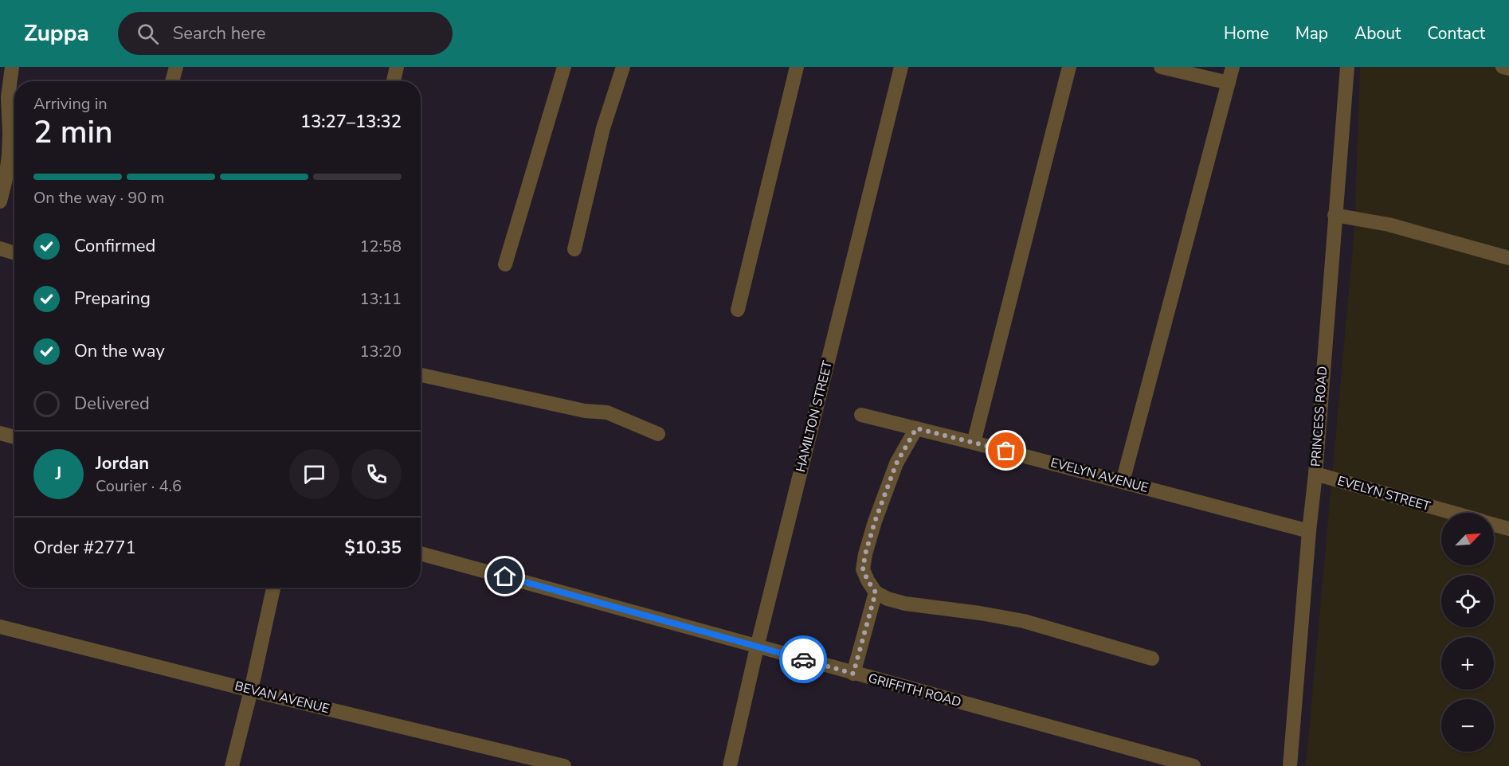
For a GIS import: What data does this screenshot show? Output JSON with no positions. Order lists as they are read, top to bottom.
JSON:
{
  "streets": {
    "street": [
      "HAMILTON STREET",
      "PRINCESS ROAD",
      "EVELYN AVENUE",
      "EVELYN STREET",
      "GRIFFITH ROAD",
      "BEVAN AVENUE"
    ]
  },
  "crossings": [
    ["HAMILTON STREET", "GRIFFITH ROAD"],
    ["PRINCESS ROAD", "EVELYN AVENUE"],
    ["PRINCESS ROAD", "EVELYN STREET"]
  ],
  "north": "top right",
  "page": {
    "header": "Zuppa",
    "search": "Search here",
    "nav": [
      "Home",
      "Map",
      "About",
      "Contact"
    ],
    "heading": ["2 min", "Arriving in", "13:27–13:32"],
    "panel": [
      "Jordan",
      "Courier · 4.6",
      "Order #2771",
      "$10.35"
    ],
    "bar": "On the way · 90 m",
    "list": [
      ["Confirmed", "12:58"],
      ["Preparing", "13:11"],
      ["On the way", "13:20"],
      "Delivered"
    ],
    "round": "J",
    "map_buttons": ["+", "−"]
  }
}
